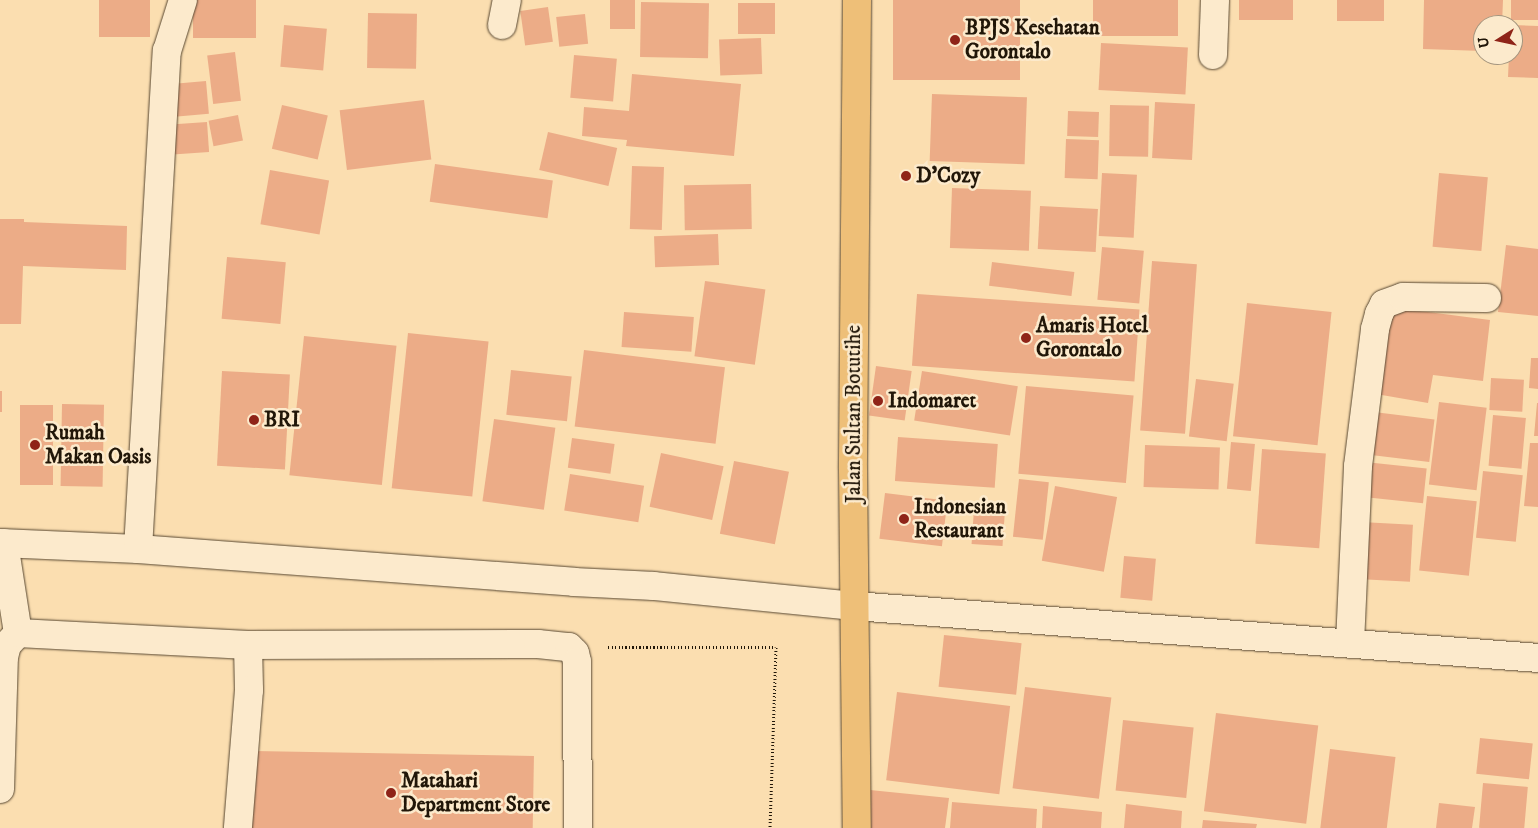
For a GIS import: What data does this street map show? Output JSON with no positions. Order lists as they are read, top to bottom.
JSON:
{
  "streets": {
    "main road": ["Jalan Sultan Botutihe"]
  },
  "places": [
    "BPJS Kesehatan Gorontalo",
    "D'Cozy",
    "Amaris Hotel Gorontalo",
    "Indomaret",
    "BRI",
    "Rumah Makan Oasis",
    "Indonesian Restaurant",
    "Matahari Department Store"
  ],
  "north": "left"
}
